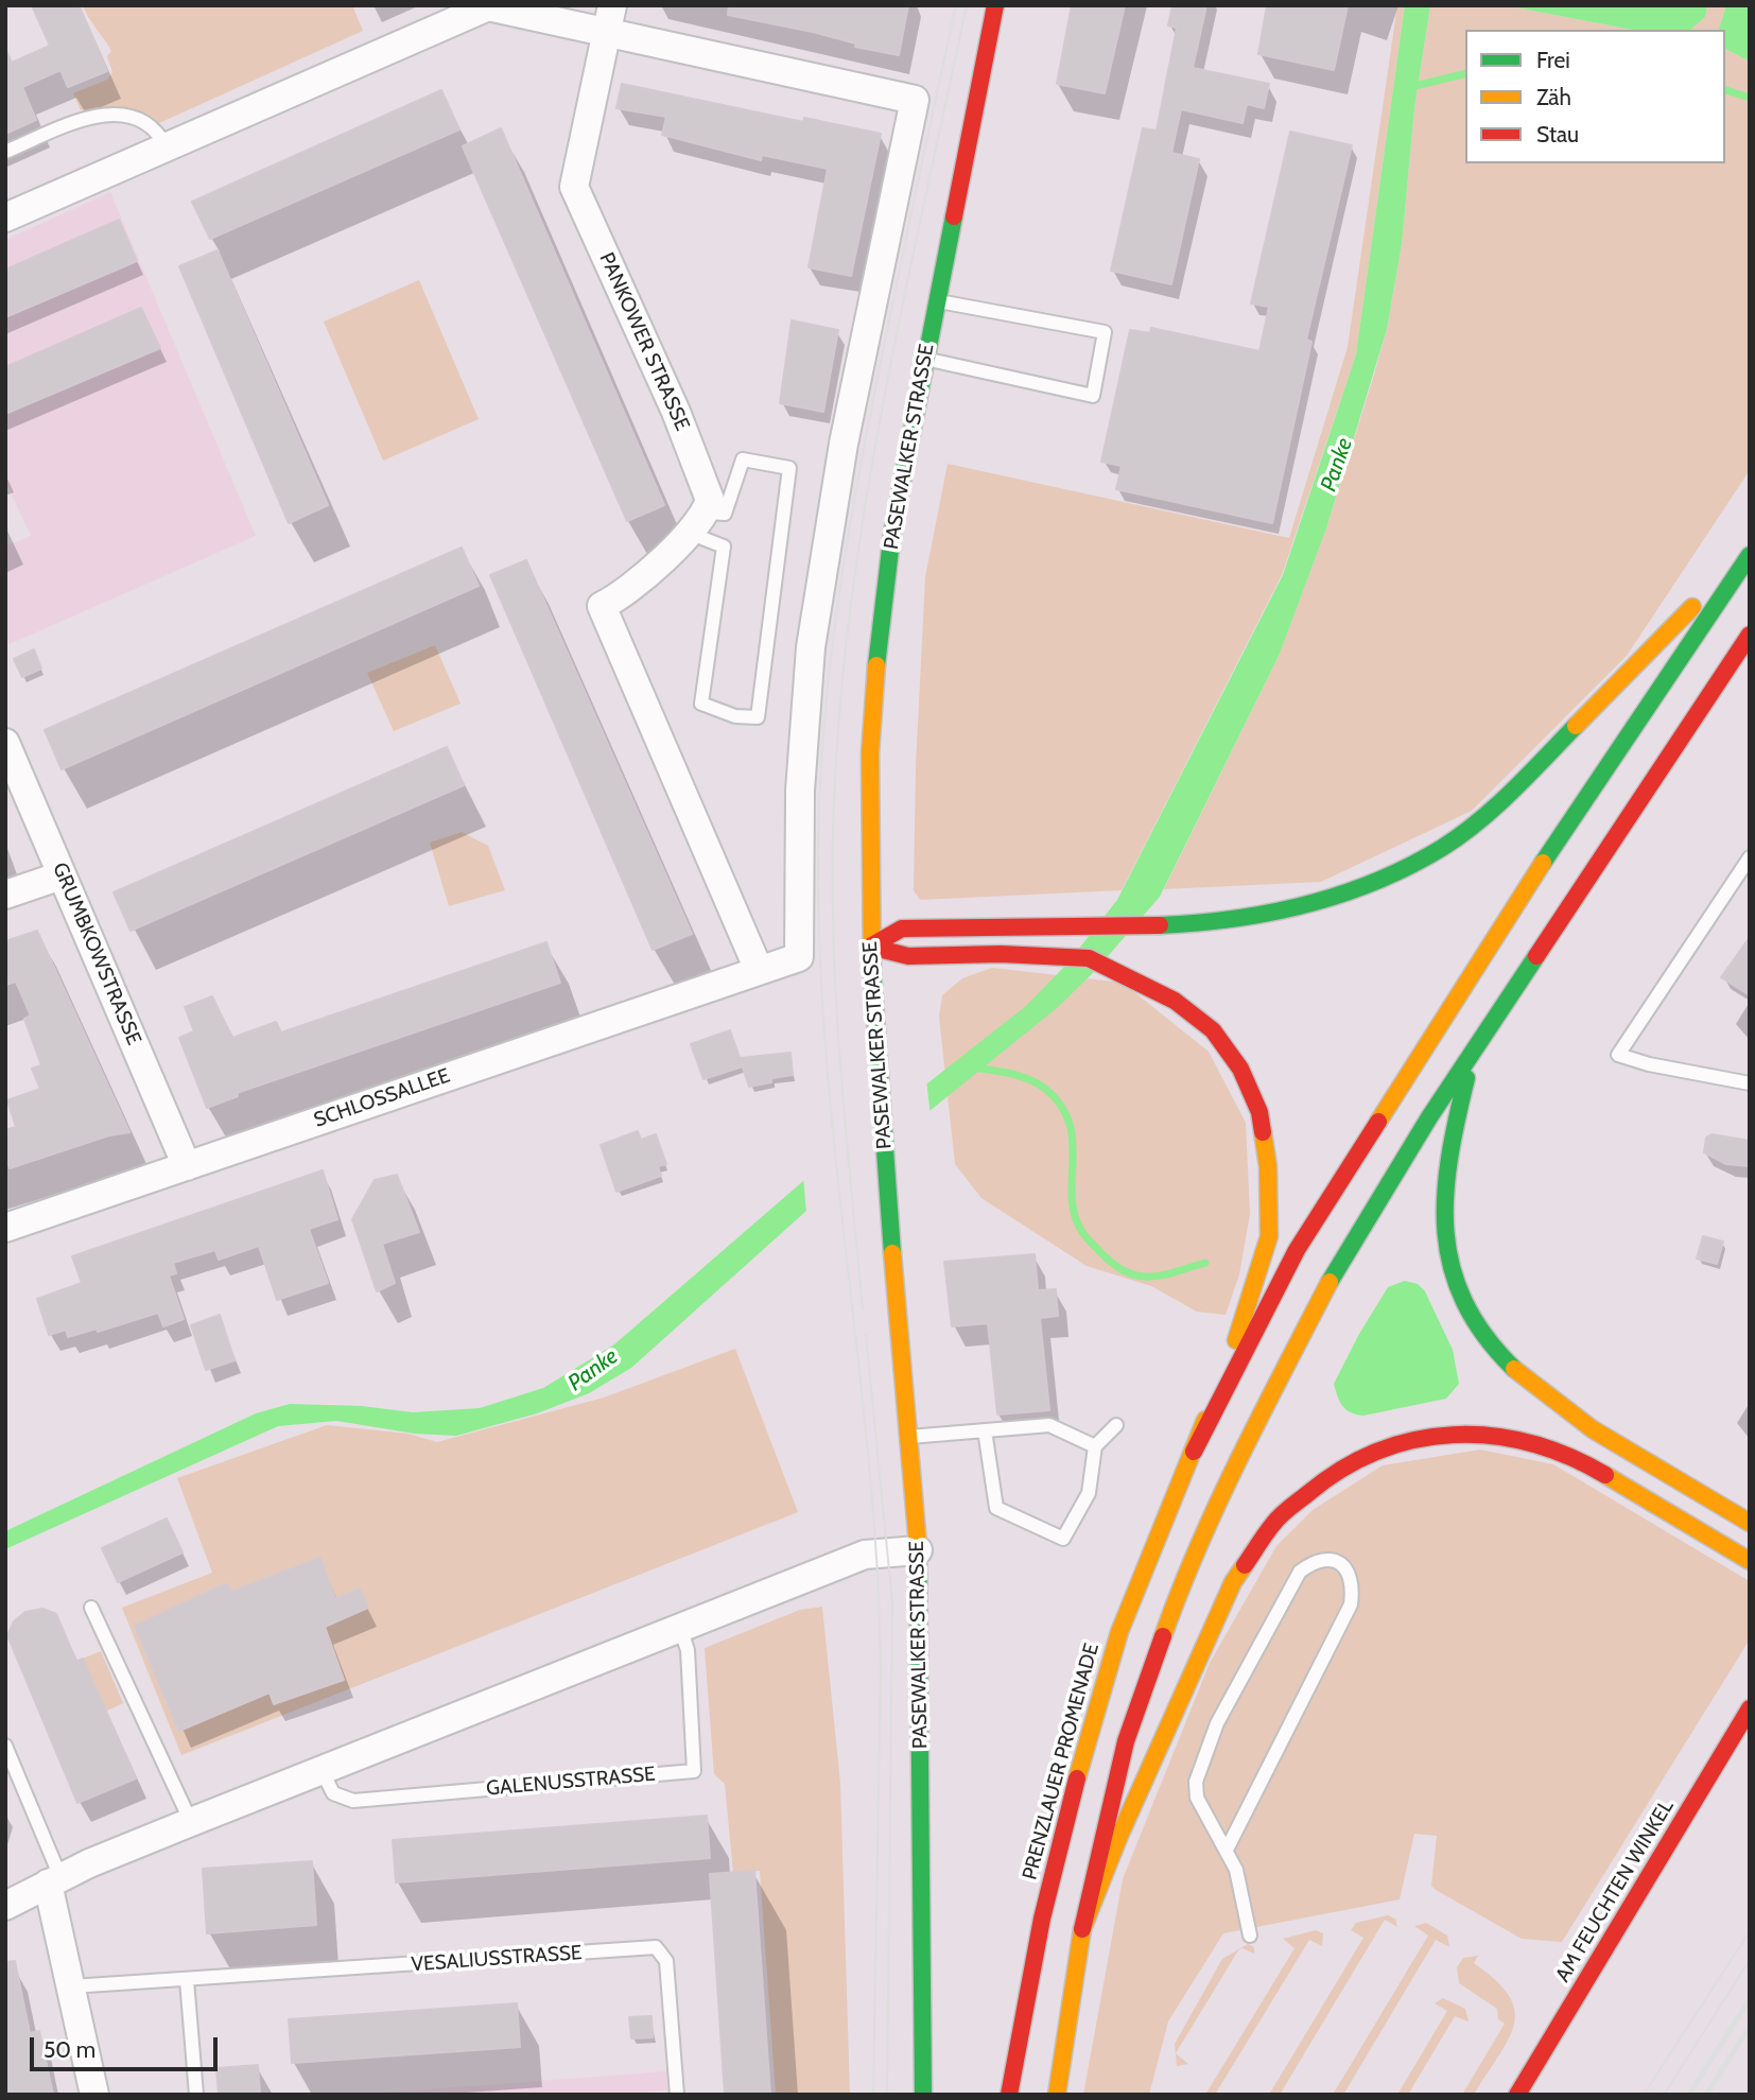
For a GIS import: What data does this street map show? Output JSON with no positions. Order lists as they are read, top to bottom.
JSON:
{
  "streets": {
    "main road": ["PASEWALKER STRASSE", "PRENZLAUER PROMENADE", "AM FEUCHTEN WINKEL"],
    "street": ["PANKOWER STRASSE", "GRUMBKOWSTRASSE", "SCHLOSSALLEE"],
    "lane": ["GALENUSSTRASSE", "VESALIUSSTRASSE"]
  },
  "crossings": [
    ["PANKOWER STRASSE", "SCHLOSSALLEE"],
    ["GRUMBKOWSTRASSE", "SCHLOSSALLEE"]
  ],
  "water": ["Panke"],
  "legend": ["Frei", "Zäh", "Stau"],
  "scale_bar": "50 m"
}
